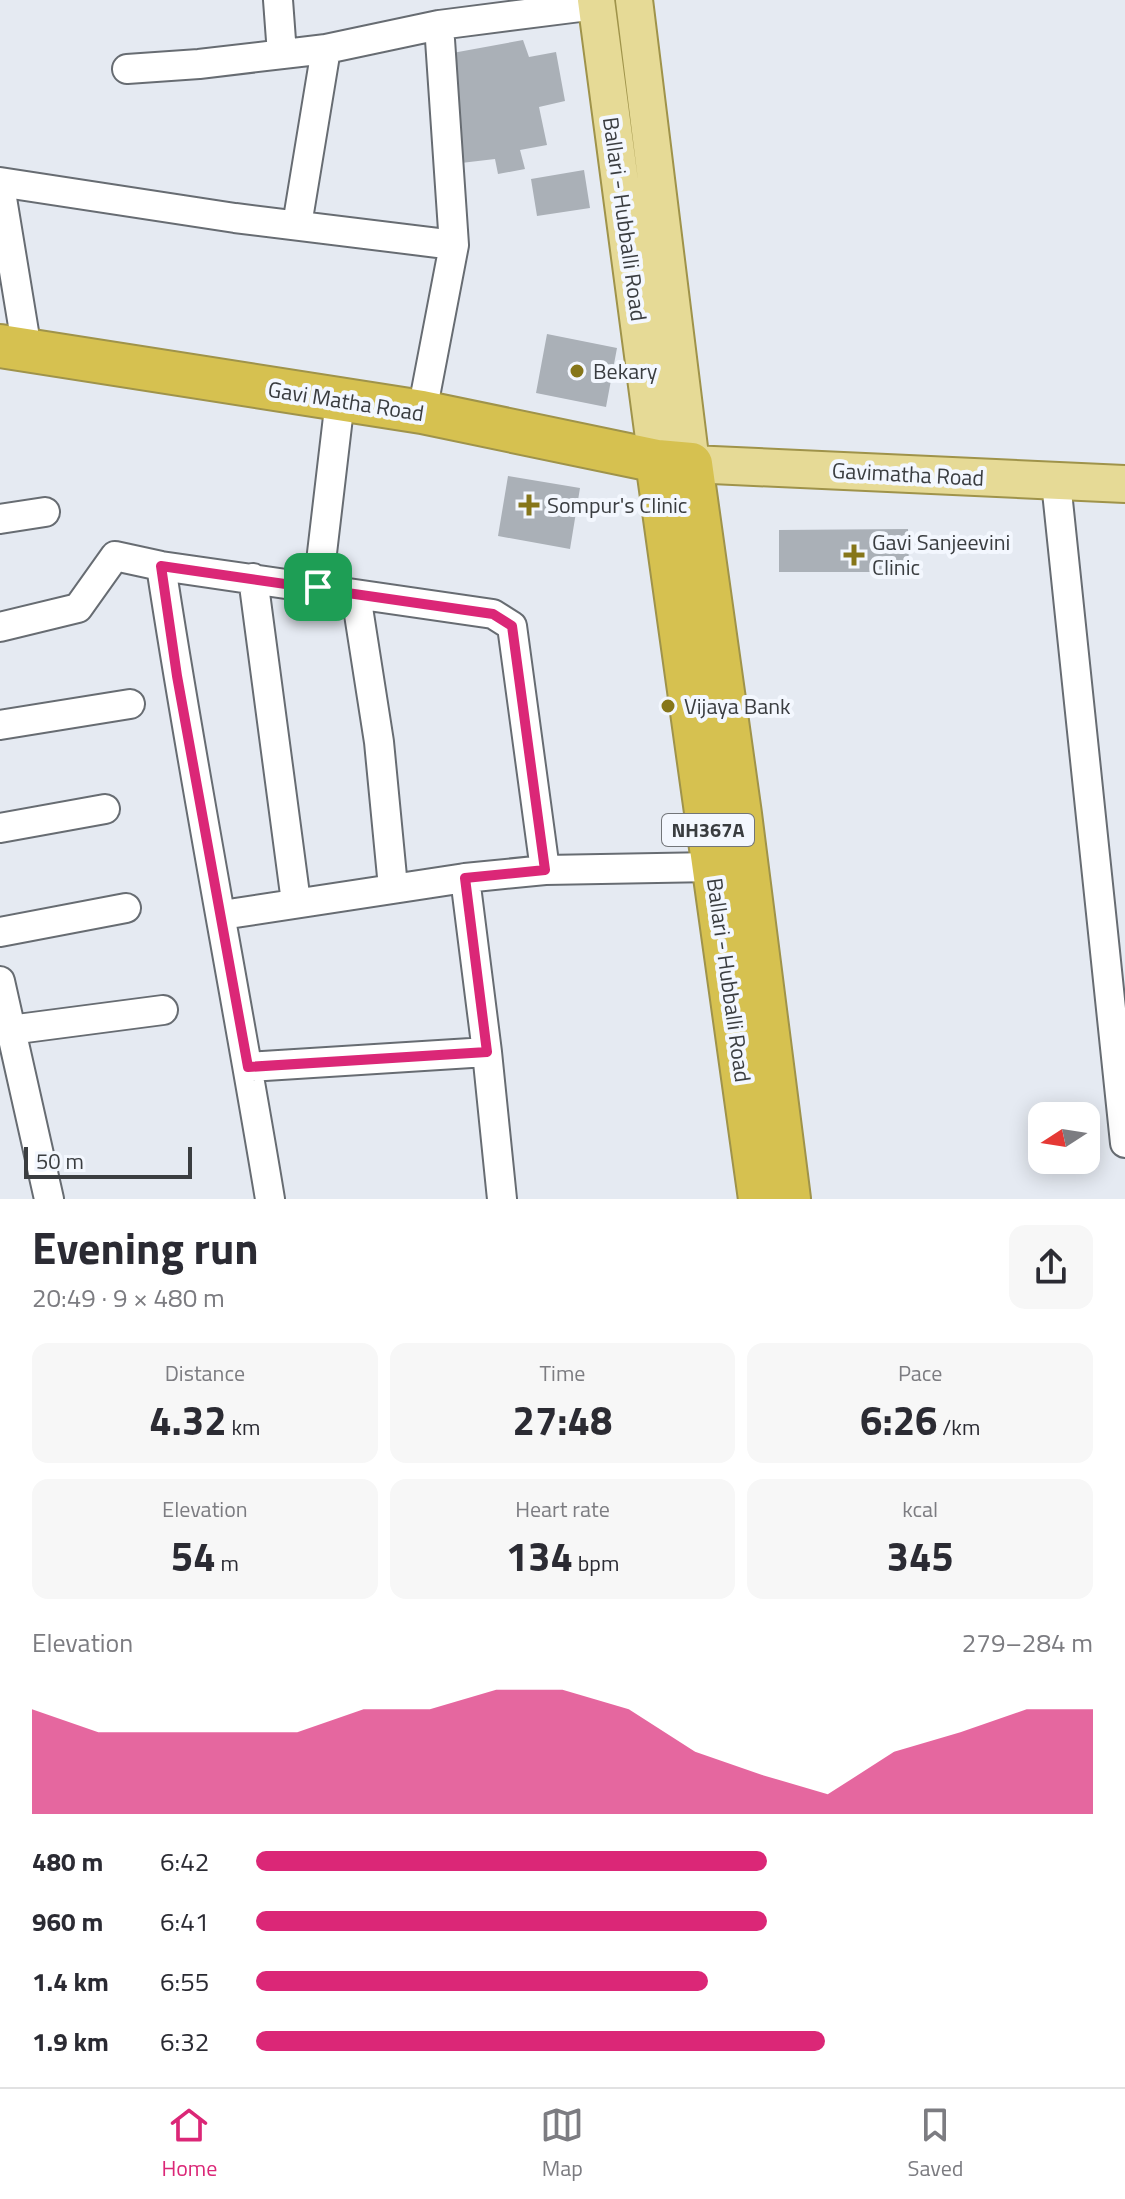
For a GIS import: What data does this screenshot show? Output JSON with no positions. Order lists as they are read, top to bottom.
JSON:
{
  "streets": {
    "highway": ["Ballari - Hubballi Road", "Gavi Matha Road", "NH367A"],
    "main road": ["Gavimatha Road"]
  },
  "crossings": [
    ["Ballari - Hubballi Road", "Gavi Matha Road"],
    ["Ballari - Hubballi Road", "Gavimatha Road"],
    ["Gavi Matha Road", "Gavimatha Road"]
  ],
  "places": {
    "other": ["Bekary", "Vijaya Bank"],
    "health": ["Sompur's Clinic", "Gavi Sanjeevini Clinic"]
  },
  "scale_bar": "50 m",
  "north": "left",
  "page": {
    "scale": "50 m",
    "heading": ["Evening run", "20:49 · 9 × 480 m"],
    "stats": [
      ["Distance", "4.32 km"],
      ["Time", "27:48"],
      ["Pace", "6:26 /km"],
      ["Elevation", "54 m"],
      ["Heart rate", "134 bpm"],
      ["kcal", "345"]
    ],
    "chart": ["Elevation", "279–284 m"],
    "list": [
      {
        "name": "480 m",
        "note": "6:42"
      },
      {
        "name": "960 m",
        "note": "6:41"
      },
      {
        "name": "1.4 km",
        "note": "6:55"
      },
      {
        "name": "1.9 km",
        "note": "6:32"
      }
    ],
    "tabs": ["Home", "Map", "Saved"]
  }
}
